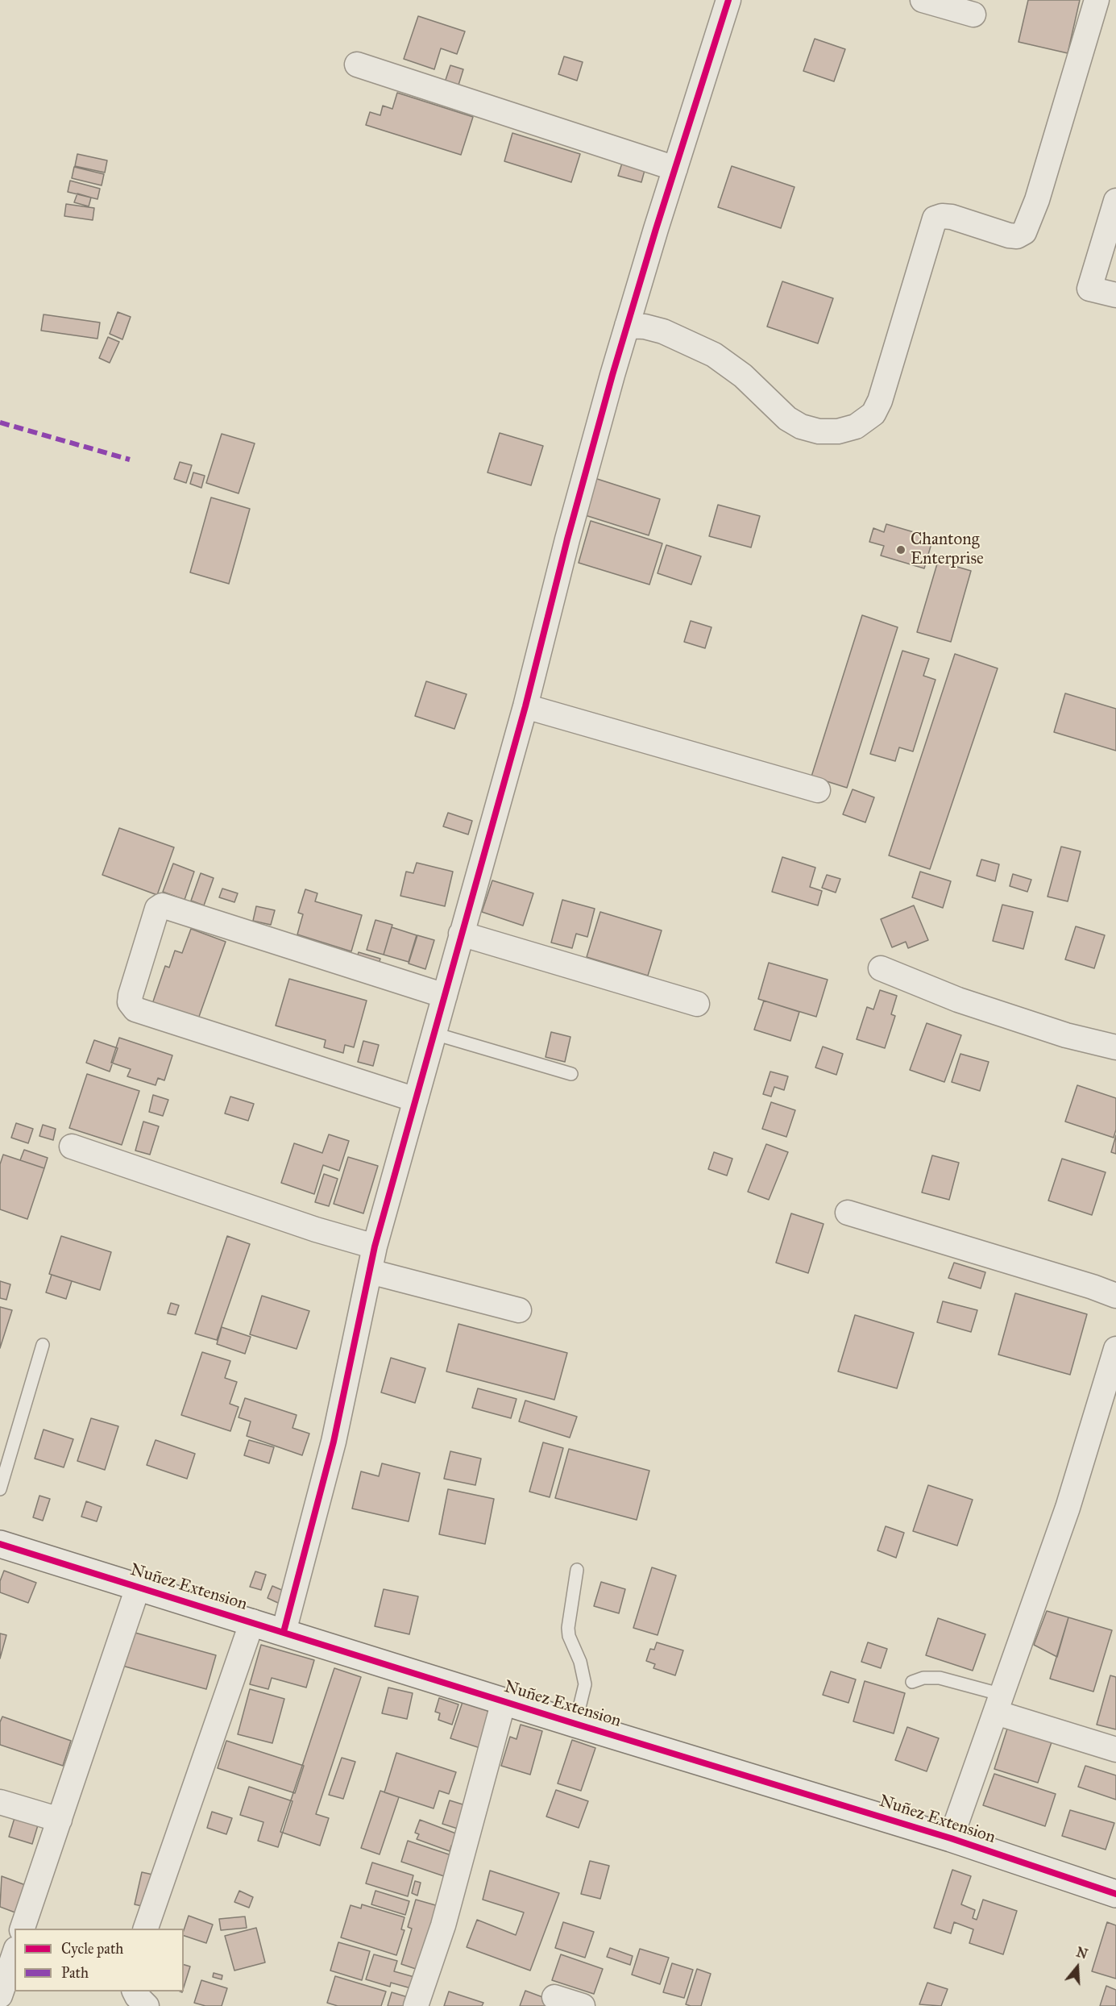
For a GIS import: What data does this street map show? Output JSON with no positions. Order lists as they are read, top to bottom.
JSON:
{
  "streets": {
    "street": ["Nuñez Extension"]
  },
  "places": ["Chantong Enterprise"],
  "legend": ["Cycle path", "Path"],
  "north": "top"
}
